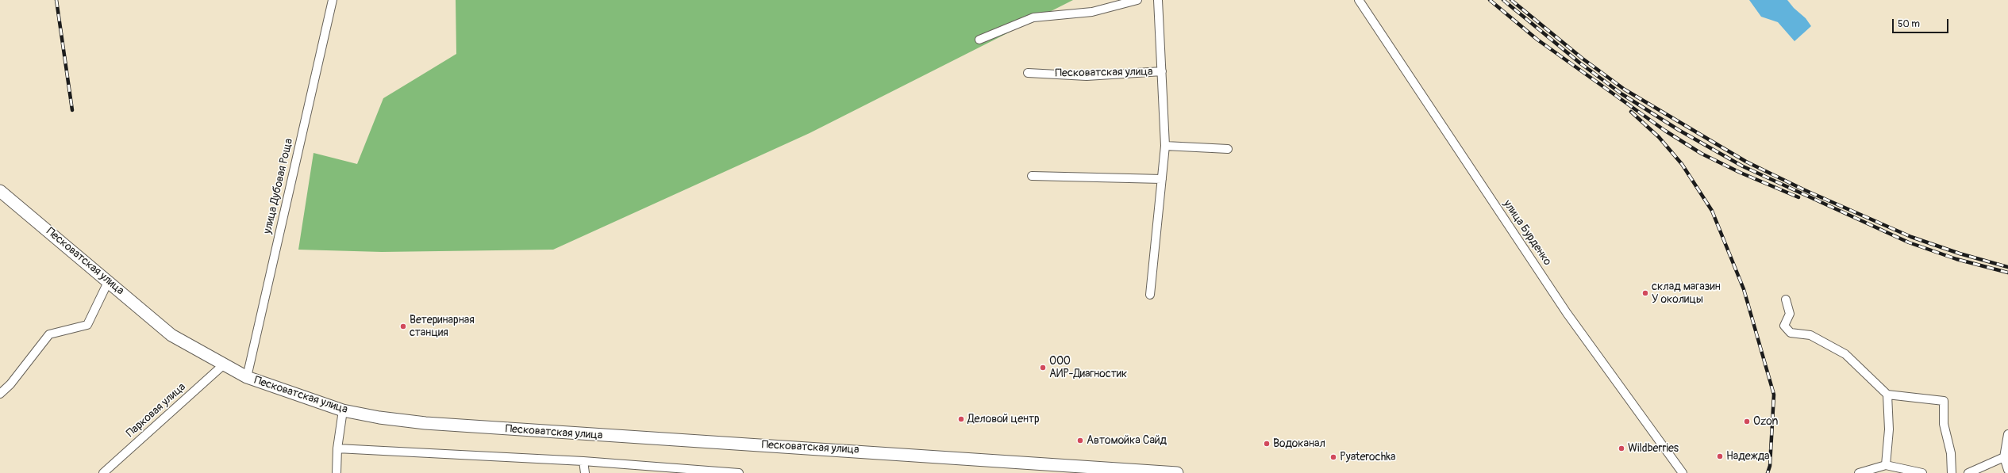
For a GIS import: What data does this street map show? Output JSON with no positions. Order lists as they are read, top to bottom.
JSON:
{
  "streets": {
    "main road": ["Песковатская улица"],
    "street": ["улица Дубовая Роща", "улица Бурденко", "Парковая улица"]
  },
  "crossings": [
    ["Песковатская улица", "улица Дубовая Роща"],
    ["Песковатская улица", "Парковая улица"]
  ],
  "places": [
    "склад магазин У околицы",
    "Ветеринарная станция",
    "ООО АИР-Диагностик",
    "Деловой центр",
    "Ozon",
    "Автомойка Сайд",
    "Водоканал",
    "Wildberries",
    "Надежда",
    "Pyaterochka"
  ],
  "scale_bar": "50 m"
}
